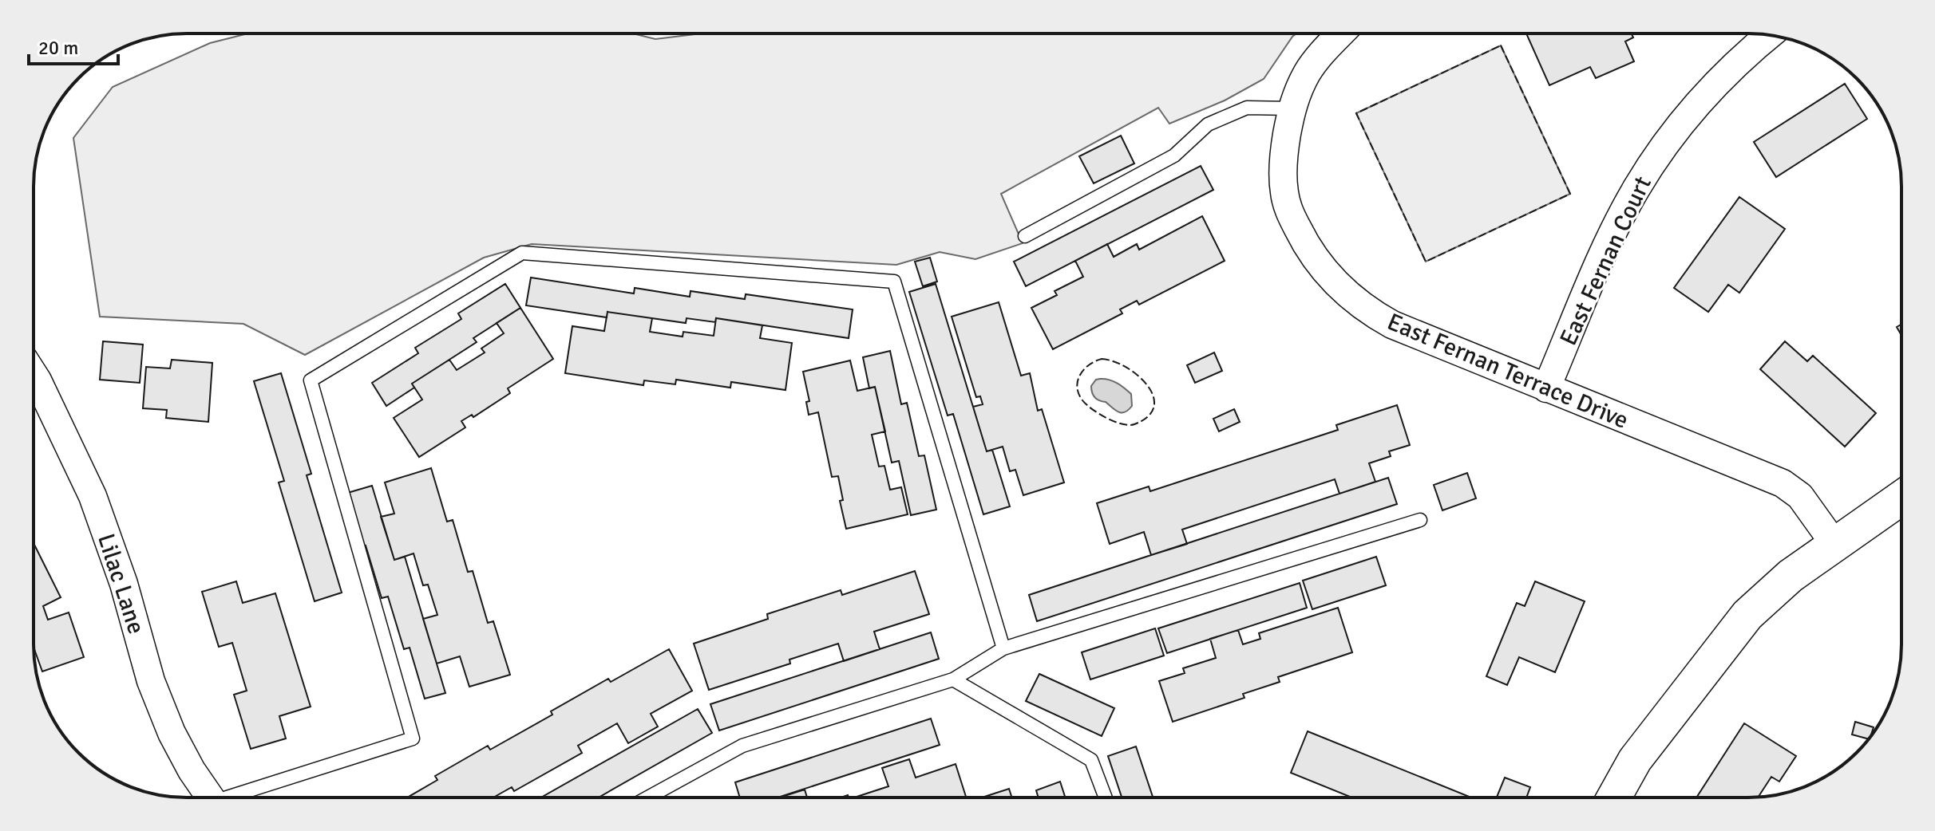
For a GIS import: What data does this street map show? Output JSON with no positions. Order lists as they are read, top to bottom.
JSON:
{
  "streets": {
    "street": ["East Fernan Court", "East Fernan Terrace Drive", "Lilac Lane"]
  },
  "crossings": [
    ["East Fernan Court", "East Fernan Terrace Drive"]
  ],
  "scale_bar": "20 m"
}
